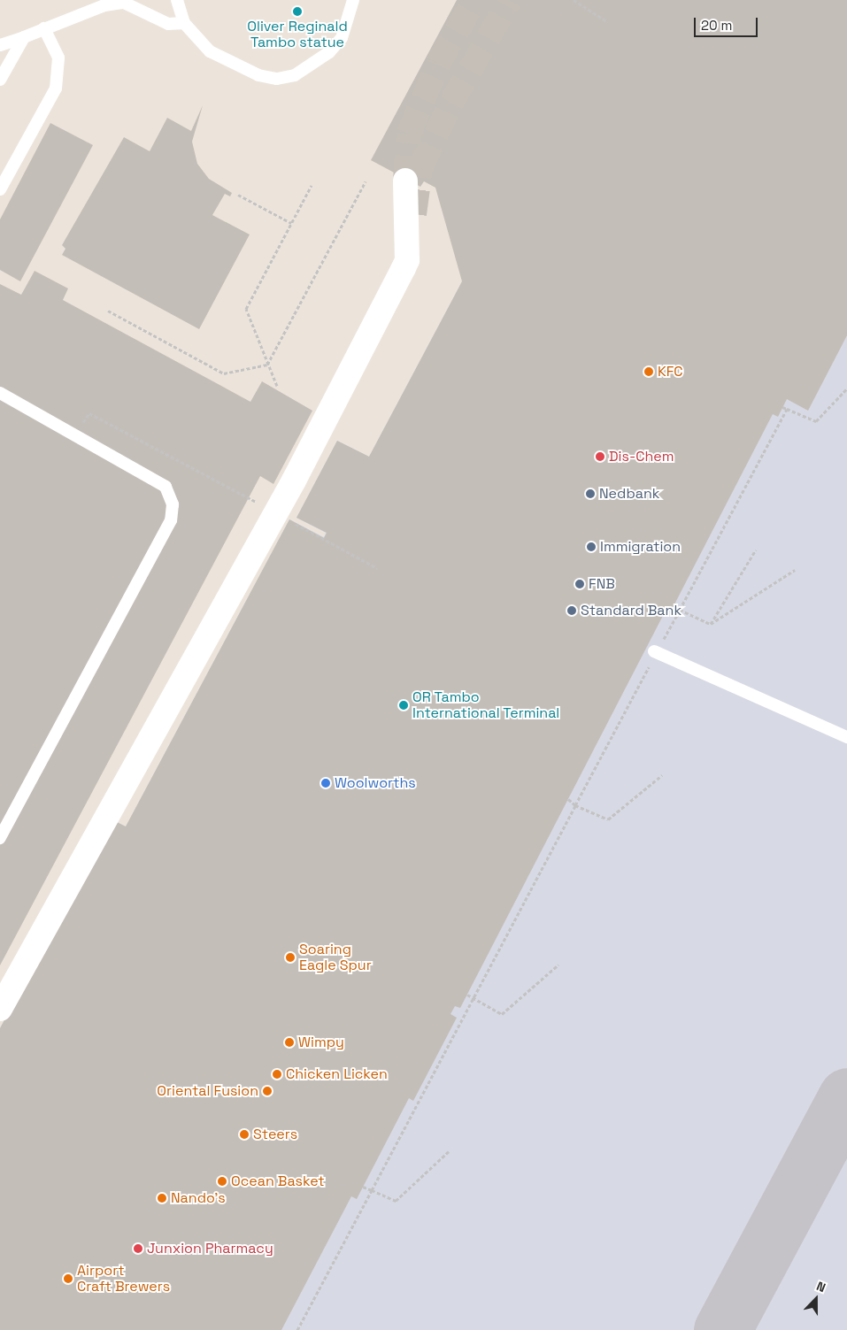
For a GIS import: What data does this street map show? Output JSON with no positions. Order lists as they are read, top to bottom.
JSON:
{
  "places": [
    "Oliver Reginald Tambo statue",
    "KFC",
    "Dis-Chem",
    "Nedbank",
    "Immigration",
    "FNB",
    "Standard Bank",
    "OR Tambo International Terminal",
    "Woolworths",
    "Soaring Eagle Spur",
    "Wimpy",
    "Chicken Licken",
    "Oriental Fusion",
    "Steers",
    "Ocean Basket",
    "Nando's",
    "Junxion Pharmacy",
    "Airport Craft Brewers"
  ],
  "scale_bar": "20 m",
  "north": "top"
}
